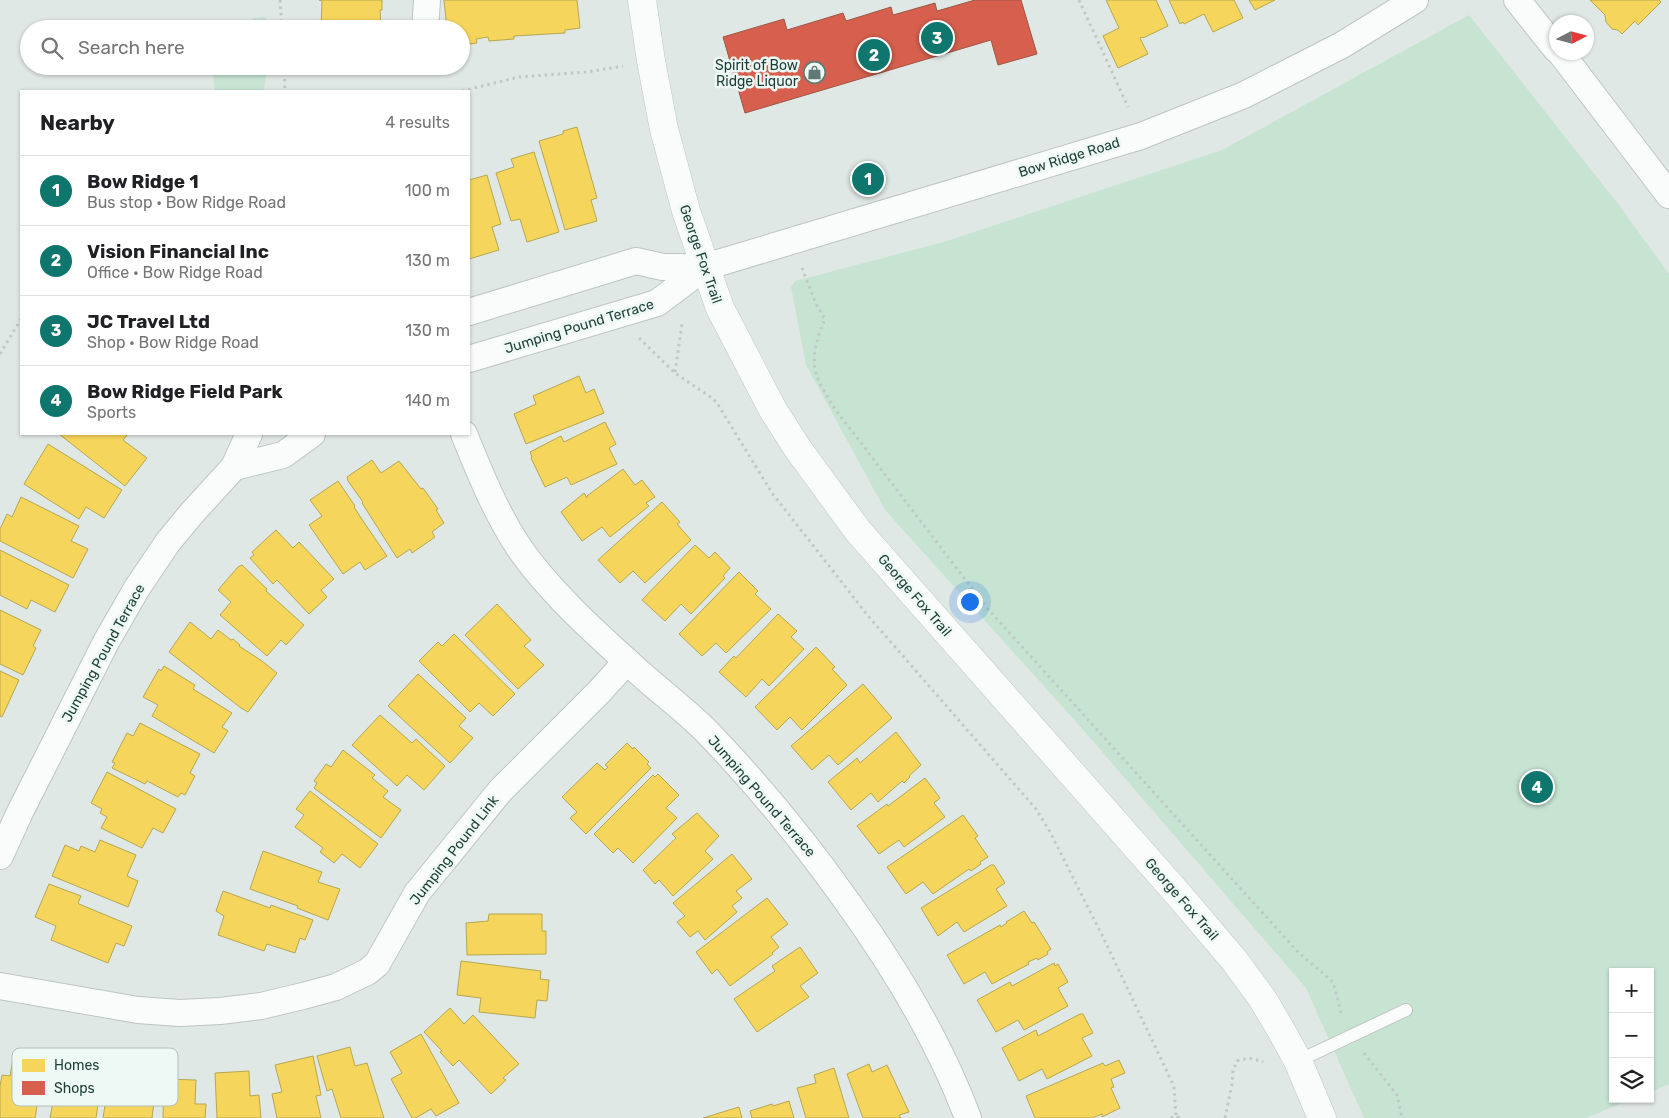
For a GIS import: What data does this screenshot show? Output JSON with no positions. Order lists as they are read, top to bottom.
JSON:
{
  "streets": {
    "street": [
      "Bow Ridge Road",
      "George Fox Trail",
      "Jumping Pound Terrace",
      "Jumping Pound Link"
    ]
  },
  "crossings": [
    ["Bow Ridge Road", "George Fox Trail"],
    ["Bow Ridge Road", "Jumping Pound Terrace"],
    ["George Fox Trail", "Jumping Pound Terrace"],
    ["Jumping Pound Terrace", "Jumping Pound Link"]
  ],
  "places": {
    "shop": ["Spirit of Bow Ridge Liquor"]
  },
  "legend": ["Homes", "Shops"],
  "north": "right",
  "page": {
    "pins": [
      "3",
      "2",
      "1",
      "4"
    ],
    "search": "Search here",
    "heading": ["Nearby", "4 results"],
    "list": [
      {
        "mark": "1",
        "name": "Bow Ridge 1",
        "note": "Bus stop · Bow Ridge Road",
        "value": "100 m"
      },
      {
        "mark": "2",
        "name": "Vision Financial Inc",
        "note": "Office · Bow Ridge Road",
        "value": "130 m"
      },
      {
        "mark": "3",
        "name": "JC Travel Ltd",
        "note": "Shop · Bow Ridge Road",
        "value": "130 m"
      },
      {
        "mark": "4",
        "name": "Bow Ridge Field Park",
        "note": "Sports",
        "value": "140 m"
      }
    ],
    "map_buttons": ["+", "−"]
  }
}
